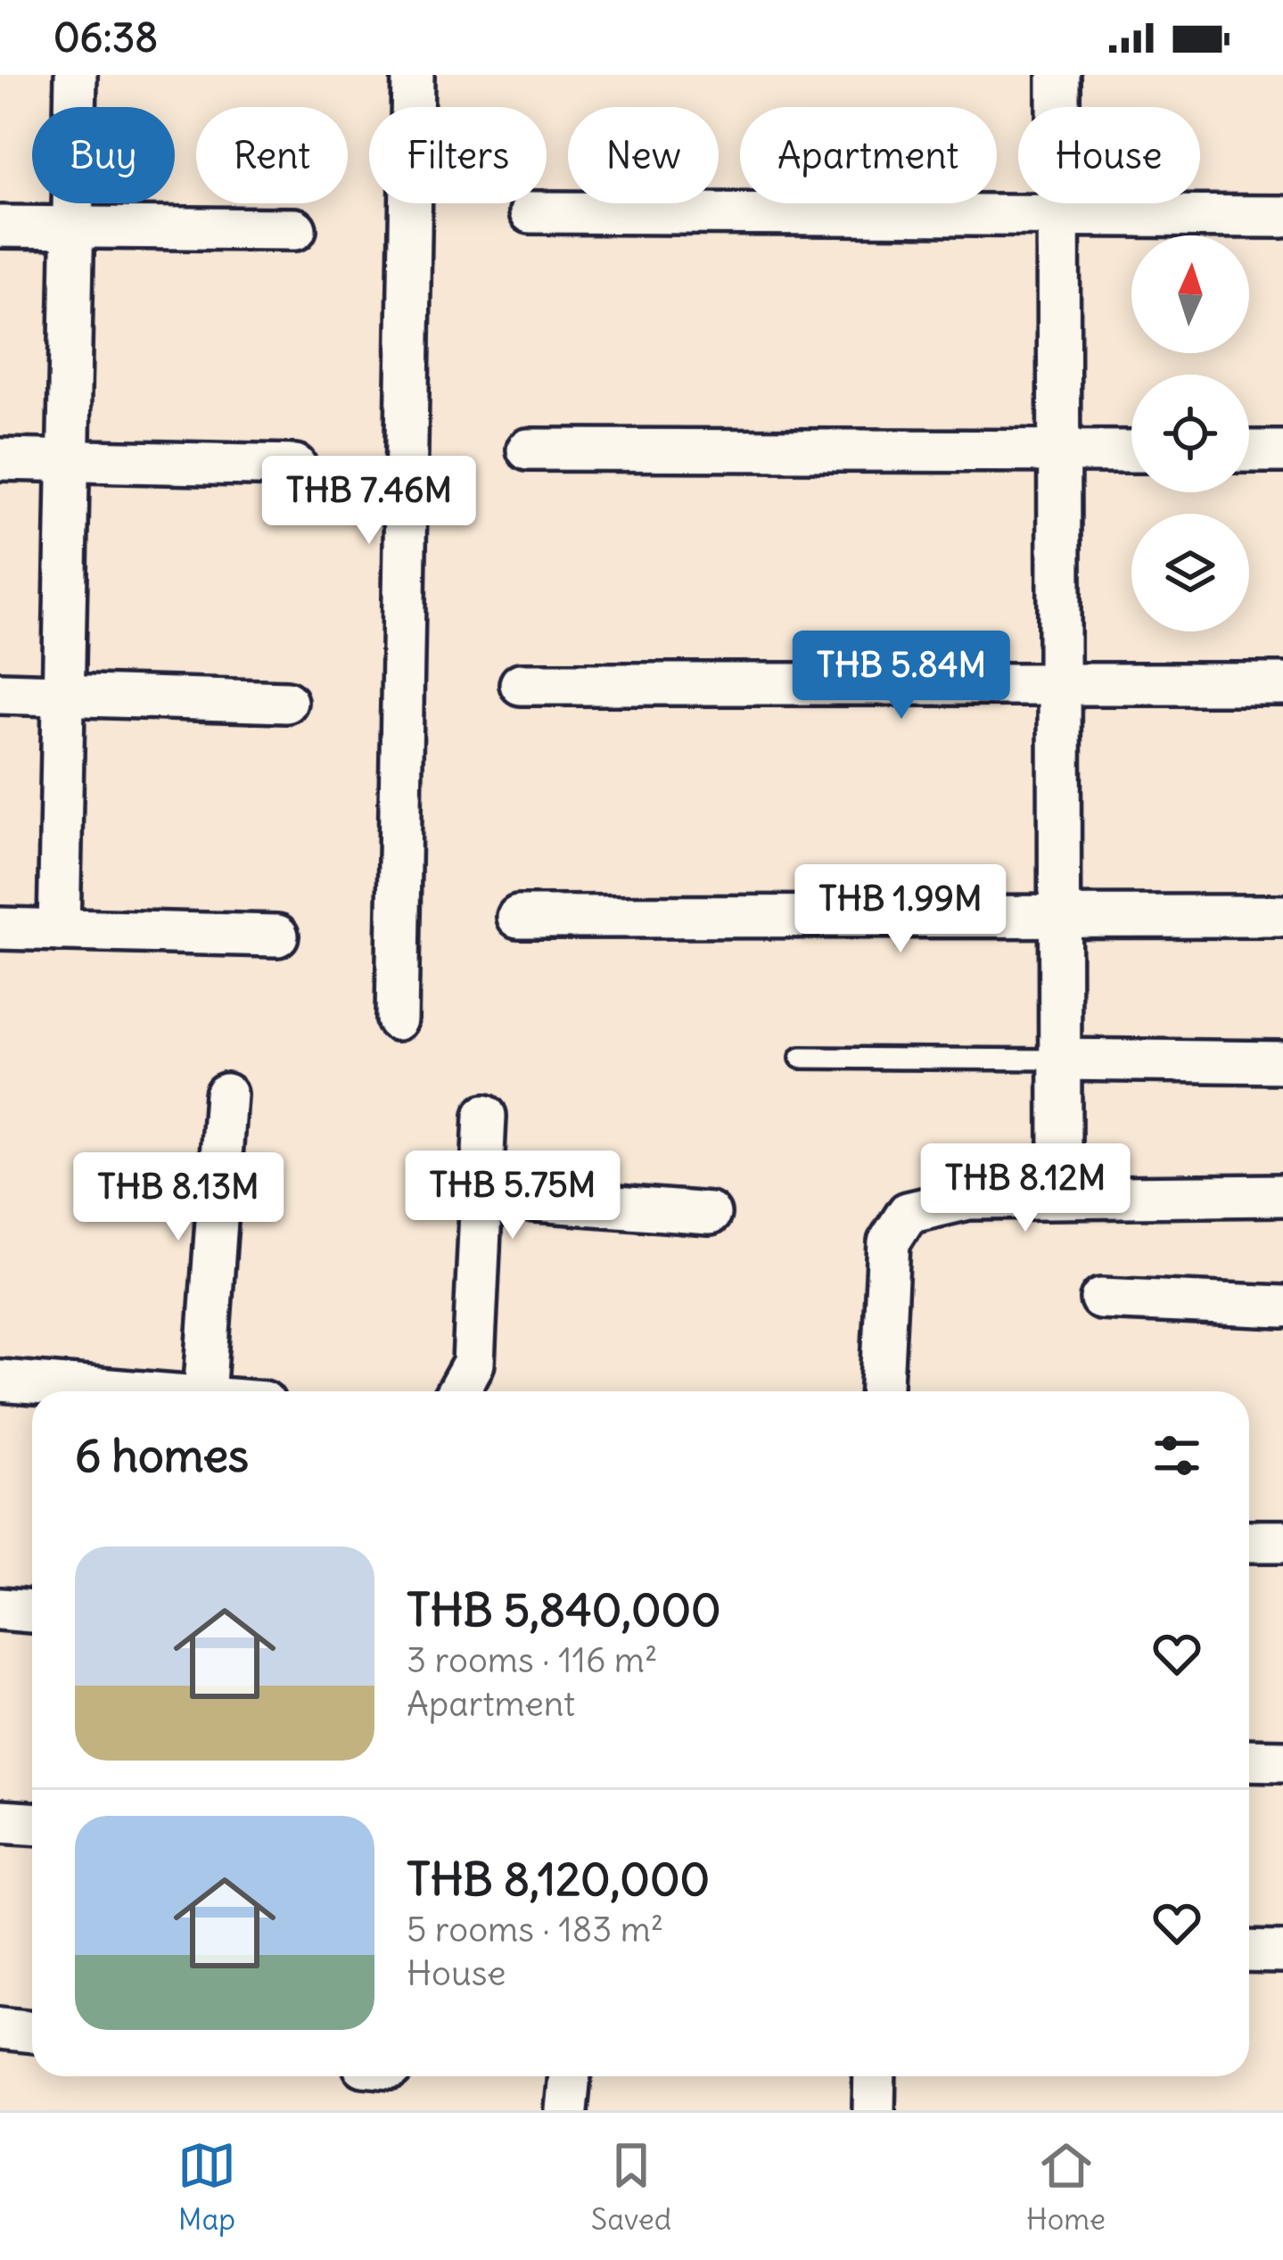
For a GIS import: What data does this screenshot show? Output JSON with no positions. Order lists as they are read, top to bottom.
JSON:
{
  "north": "top",
  "page": {
    "status": "06:38",
    "chip": [
      "Buy",
      "Rent",
      "Filters",
      "New",
      "Apartment",
      "House"
    ],
    "price": [
      "THB 7.46M",
      "THB 5.84M",
      "THB 1.99M",
      "THB 8.12M",
      "THB 5.75M",
      "THB 8.13M"
    ],
    "heading": "6 homes",
    "list": [
      {
        "name": "THB 5,840,000",
        "note": "3 rooms · 116 m² · Apartment"
      },
      {
        "name": "THB 8,120,000",
        "note": "5 rooms · 183 m² · House"
      }
    ],
    "tabs": ["Map", "Saved", "Home"]
  }
}
